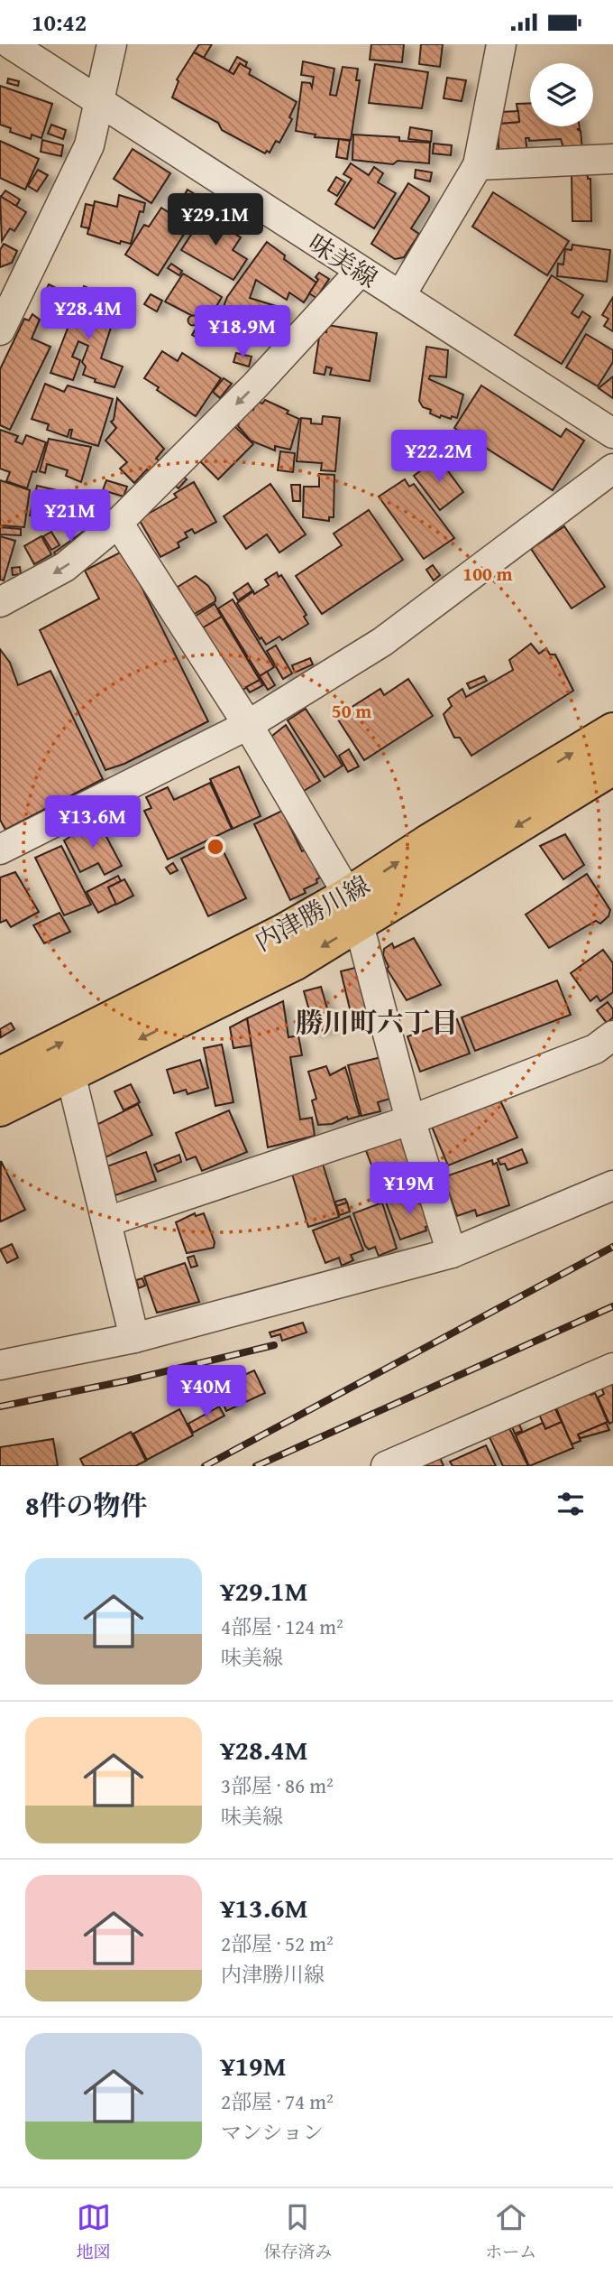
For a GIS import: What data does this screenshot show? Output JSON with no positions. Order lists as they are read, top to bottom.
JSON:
{
  "streets": {
    "main road": ["内津勝川線"],
    "street": ["味美線"]
  },
  "districts": ["勝川町六丁目"],
  "page": {
    "status": "10:42",
    "price": [
      "¥29.1M",
      "¥28.4M",
      "¥18.9M",
      "¥22.2M",
      "¥21M",
      "¥13.6M",
      "¥19M",
      "¥40M"
    ],
    "heading": "8件の物件",
    "list": [
      {
        "name": "¥29.1M",
        "note": "4部屋 · 124 m² · 味美線"
      },
      {
        "name": "¥28.4M",
        "note": "3部屋 · 86 m² · 味美線"
      },
      {
        "name": "¥13.6M",
        "note": "2部屋 · 52 m² · 内津勝川線"
      },
      {
        "name": "¥19M",
        "note": "2部屋 · 74 m² · マンション"
      }
    ],
    "tabs": ["地図", "保存済み", "ホーム"]
  },
  "rings": ["100 m", "50 m"]
}
